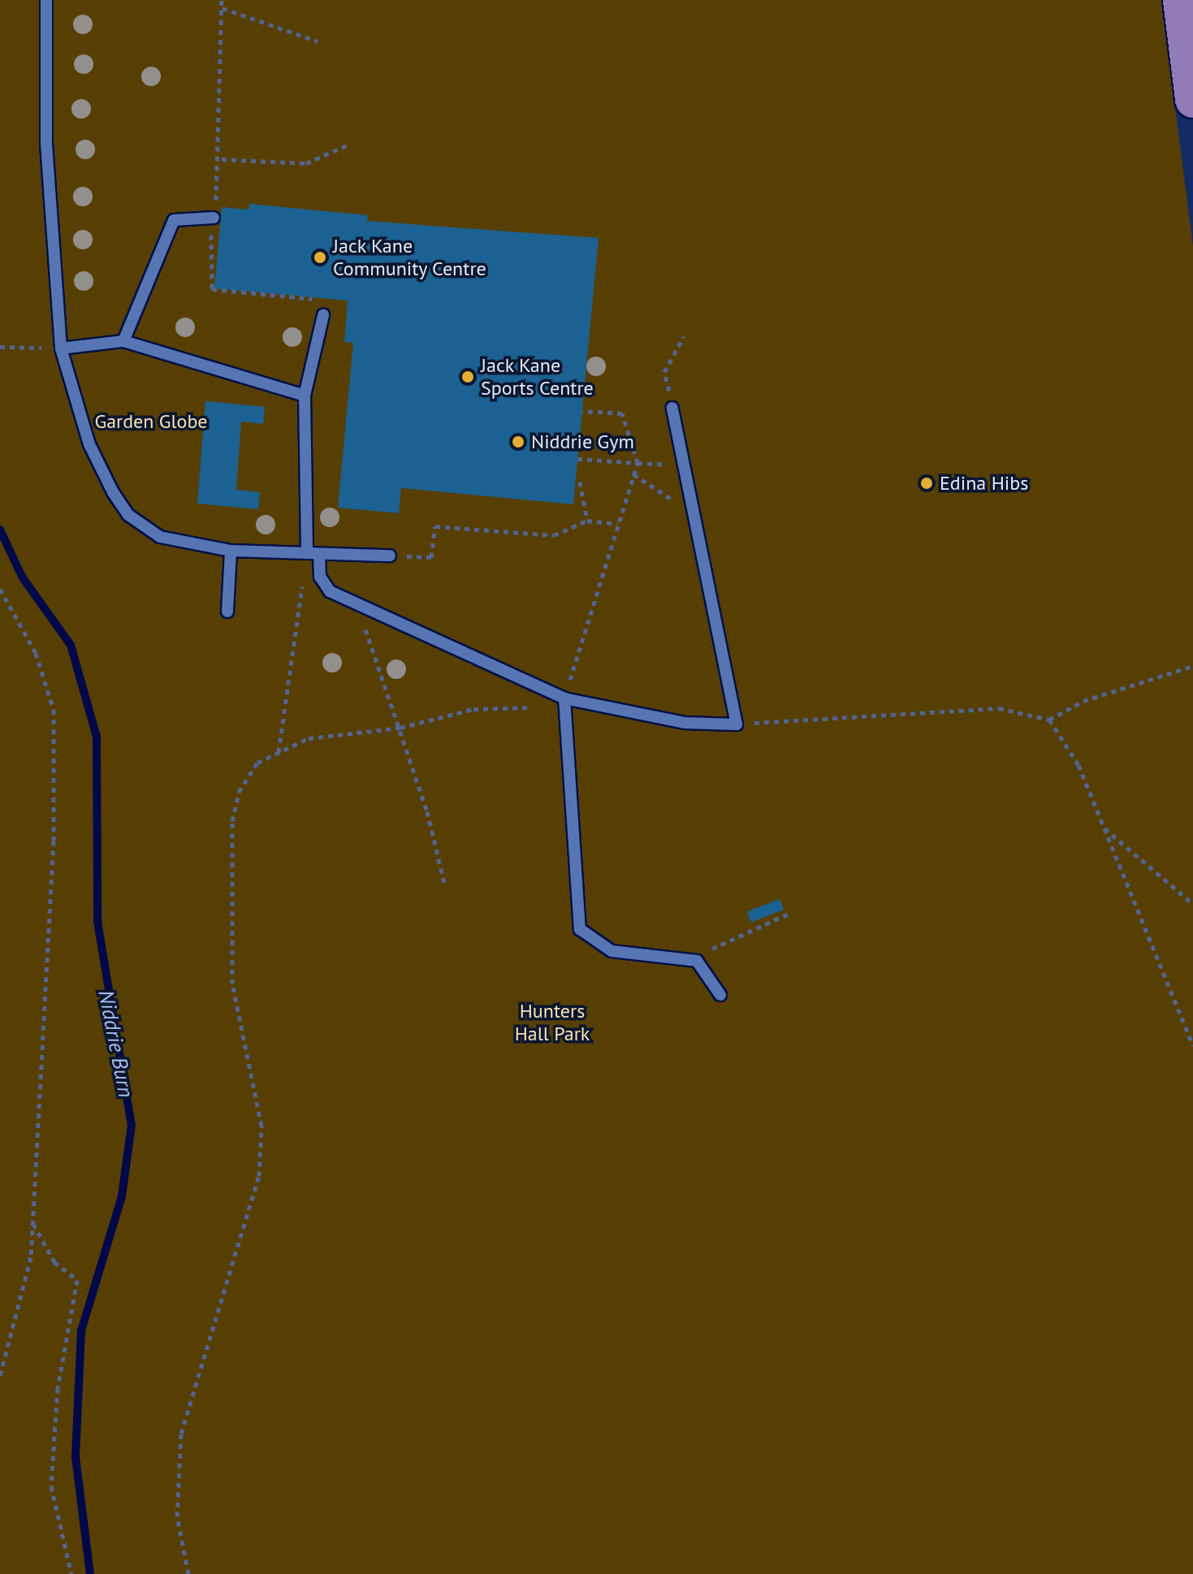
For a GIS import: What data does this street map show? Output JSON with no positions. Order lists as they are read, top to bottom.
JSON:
{
  "water": ["Niddrie Burn"],
  "parks": ["Garden Globe", "Hunters Hall Park"],
  "places": [
    "Jack Kane Community Centre",
    "Jack Kane Sports Centre",
    "Niddrie Gym",
    "Edina Hibs"
  ]
}
